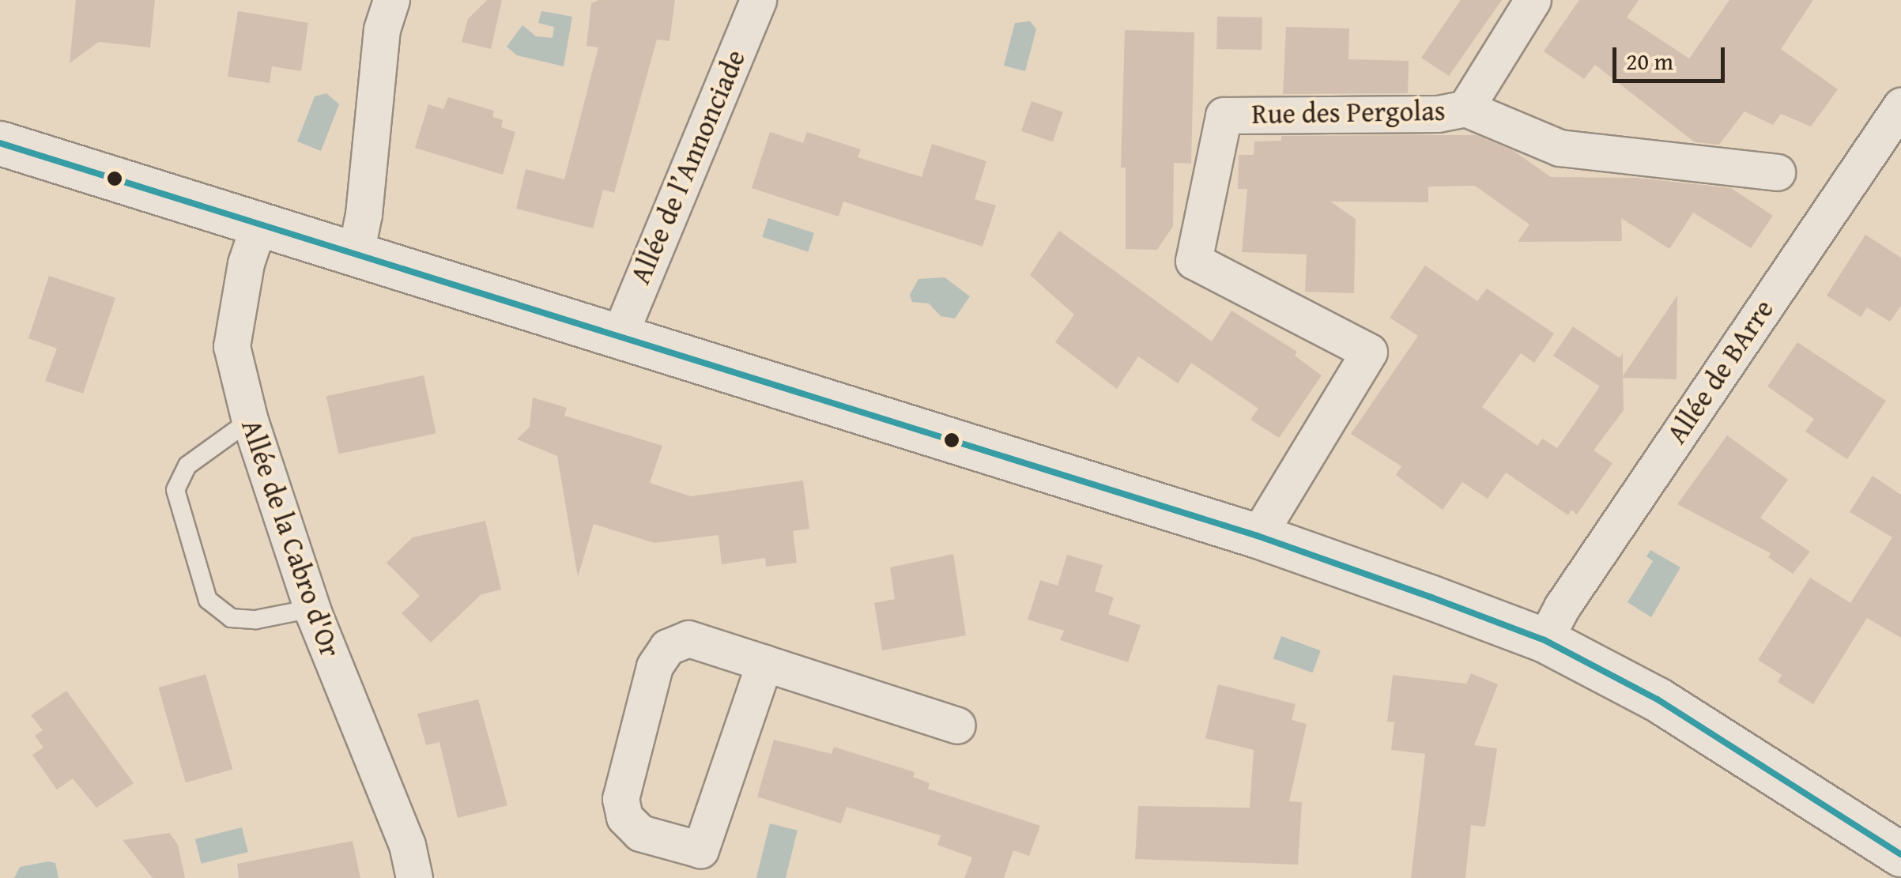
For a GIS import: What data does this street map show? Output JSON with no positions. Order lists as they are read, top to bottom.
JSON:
{
  "streets": {
    "street": [
      "Rue des Pergolas",
      "Allée de l’Annonciade",
      "Allée de BArre",
      "Allée de la Cabro d'Or"
    ]
  },
  "lines": ["transit line 20"],
  "scale_bar": "20 m"
}
